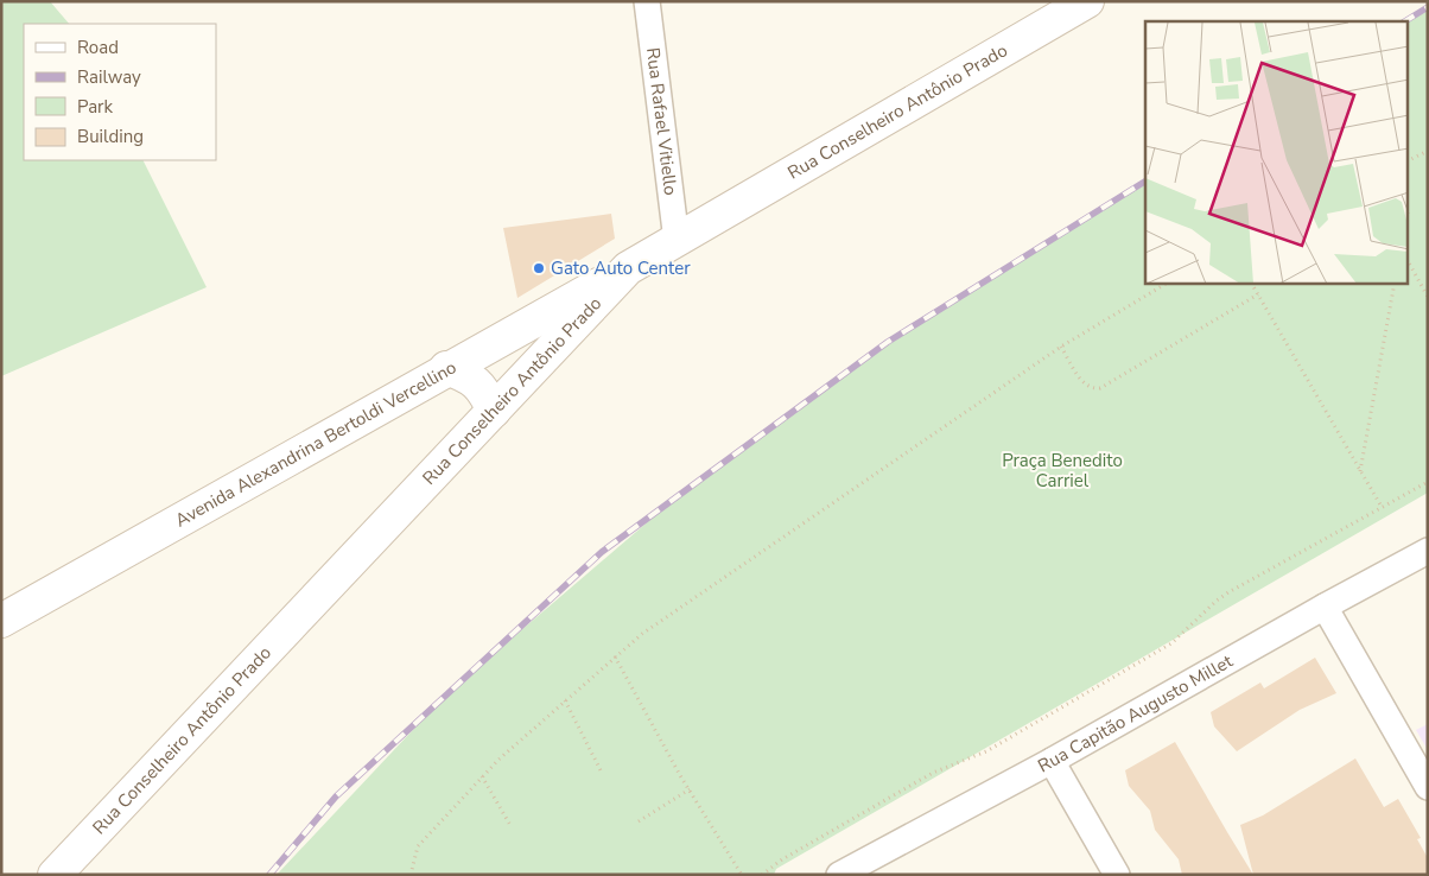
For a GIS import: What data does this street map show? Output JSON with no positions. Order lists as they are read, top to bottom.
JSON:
{
  "streets": {
    "main road": ["Rua Conselheiro Antônio Prado", "Avenida Alexandrina Bertoldi Vercellino"],
    "street": ["Rua Rafael Vitiello", "Rua Capitão Augusto Millet"]
  },
  "crossings": [
    ["Rua Conselheiro Antônio Prado", "Rua Rafael Vitiello"],
    ["Rua Conselheiro Antônio Prado", "Avenida Alexandrina Bertoldi Vercellino"]
  ],
  "parks": ["Praça Benedito Carriel"],
  "places": ["Gato Auto Center"],
  "legend": [
    "Road",
    "Railway",
    "Park",
    "Building"
  ]
}
